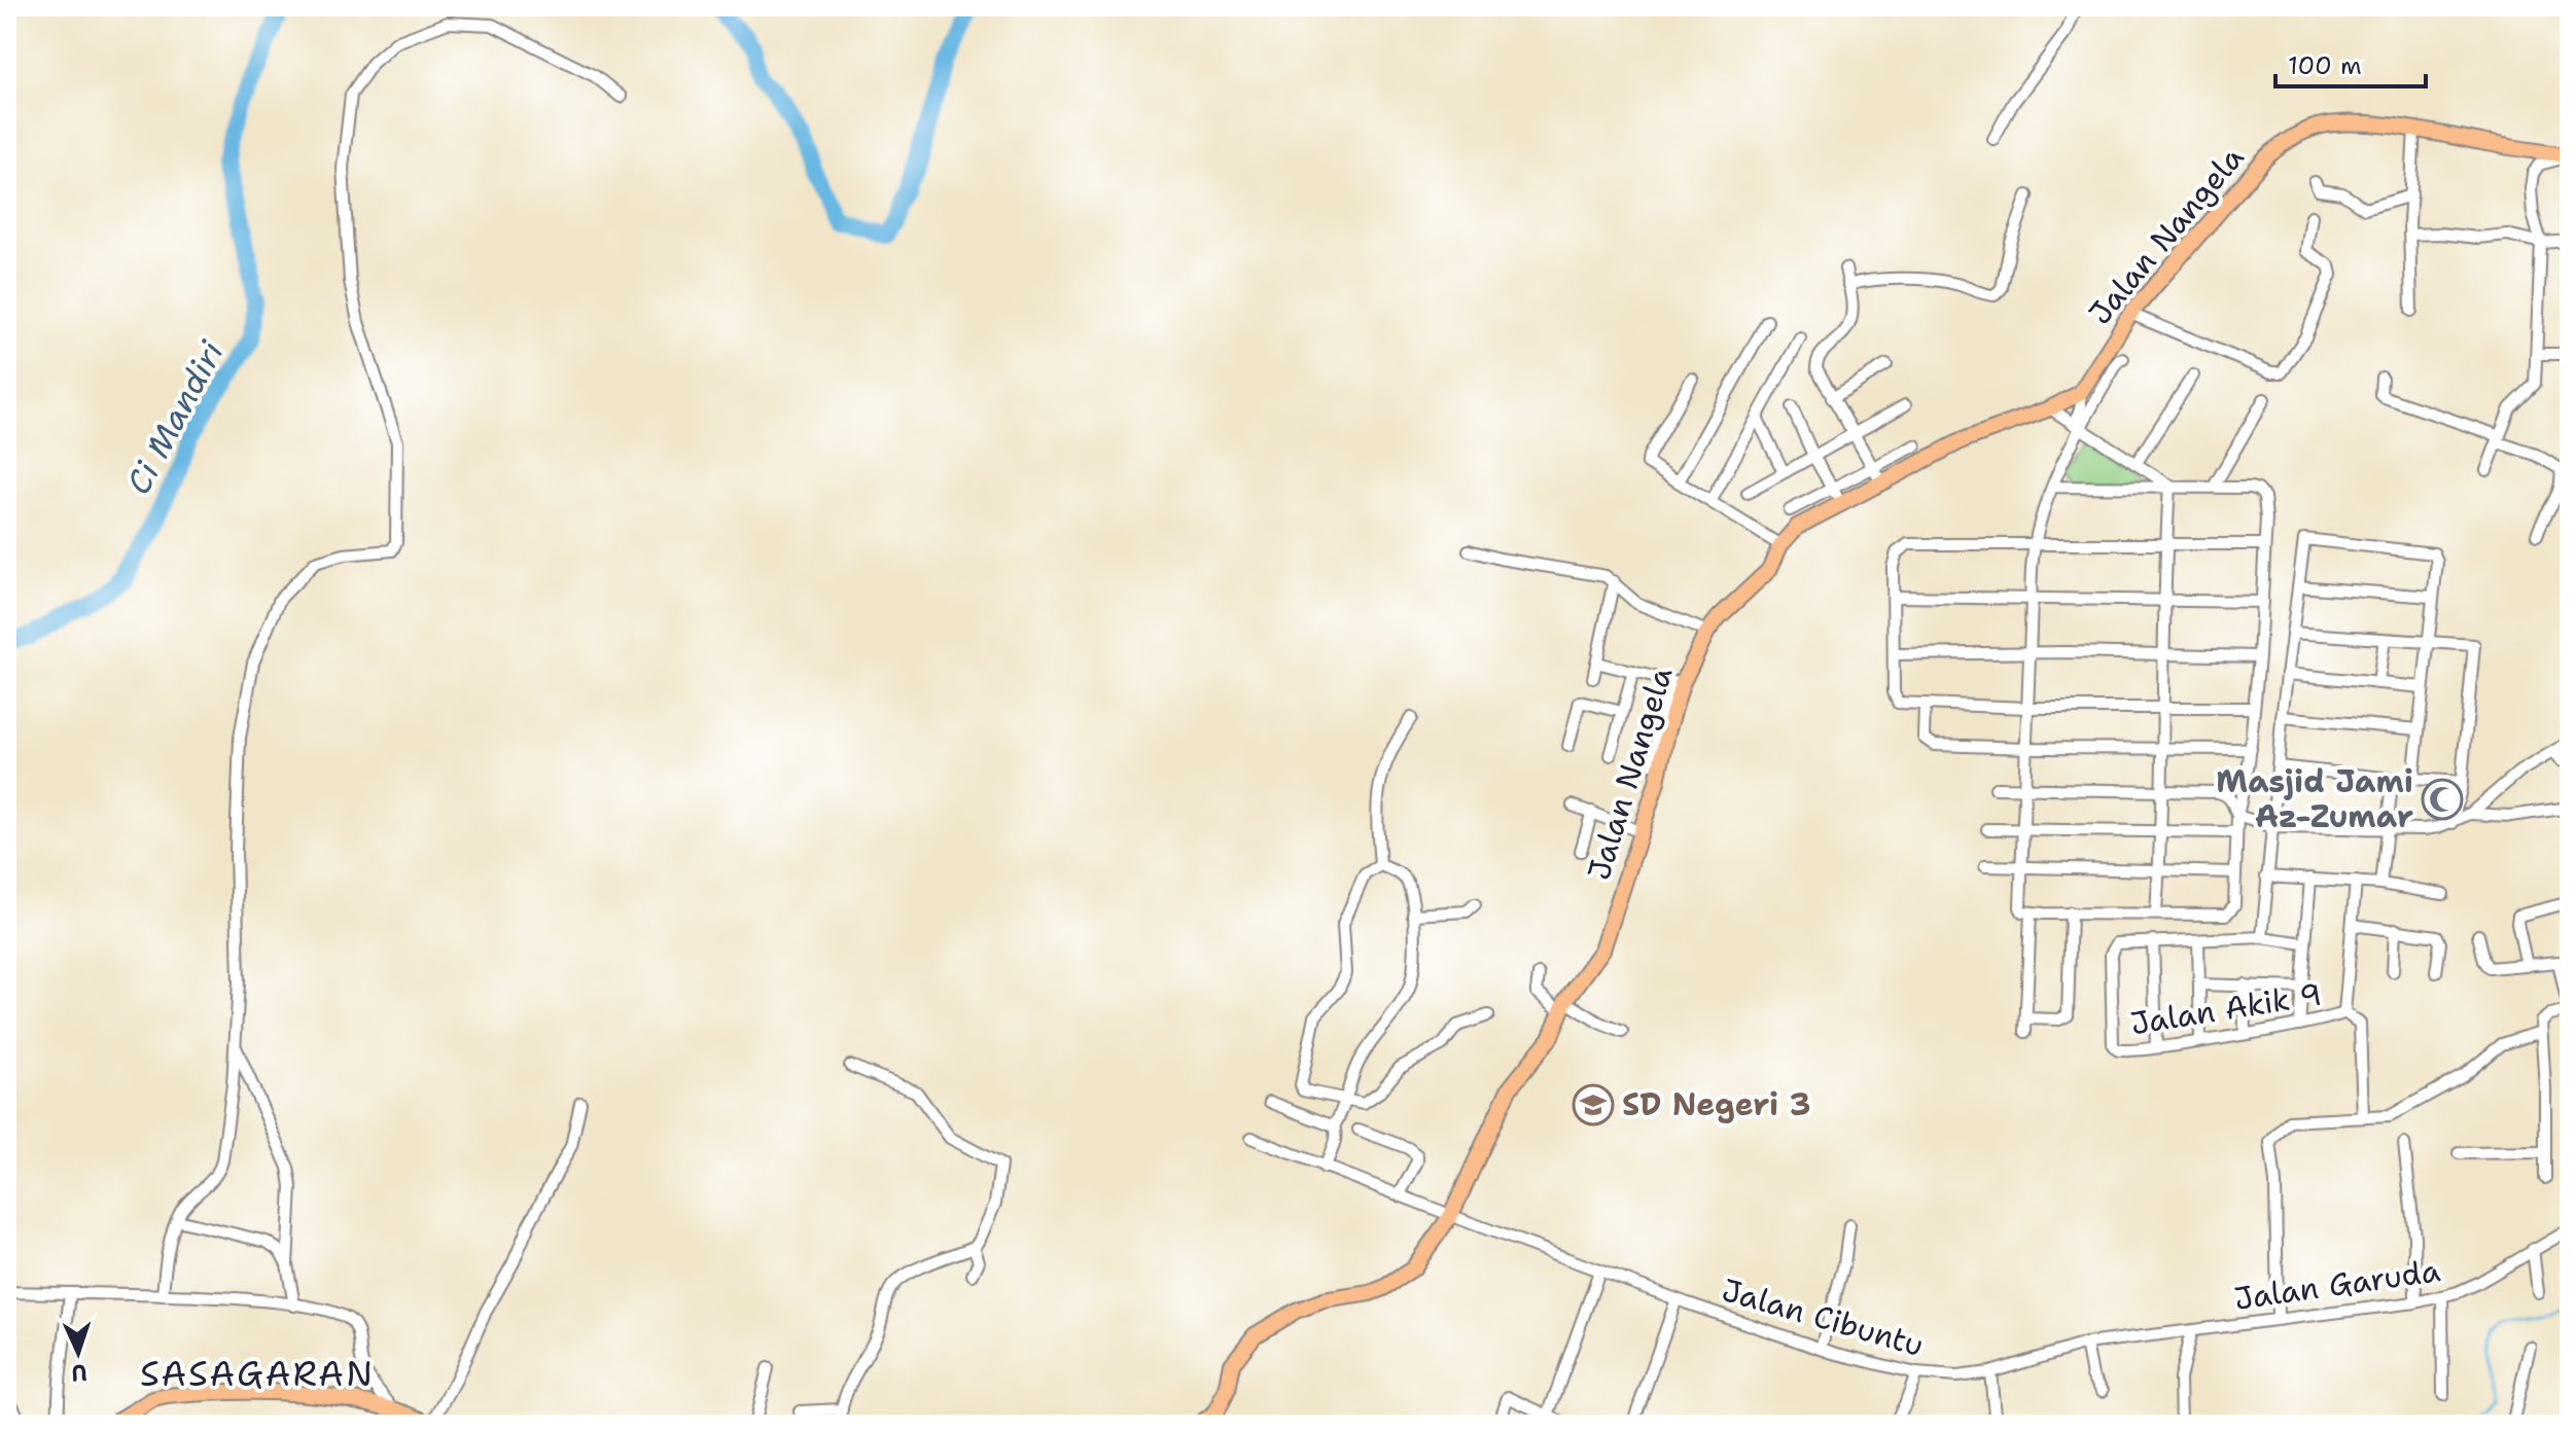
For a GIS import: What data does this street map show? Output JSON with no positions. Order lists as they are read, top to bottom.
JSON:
{
  "streets": {
    "main road": ["Jalan Nangela"],
    "street": ["Jalan Akik 9", "Jalan Garuda", "Jalan Cibuntu"]
  },
  "crossings": [
    ["Jalan Nangela", "Jalan Cibuntu"],
    ["Jalan Garuda", "Jalan Cibuntu"]
  ],
  "districts": ["SASAGARAN"],
  "water": ["Ci Mandiri"],
  "places": {
    "mosque": ["Masjid Jami Az-Zumar"],
    "school or university": ["SD Negeri 3"]
  },
  "scale_bar": "100 m",
  "north": "bottom"
}
